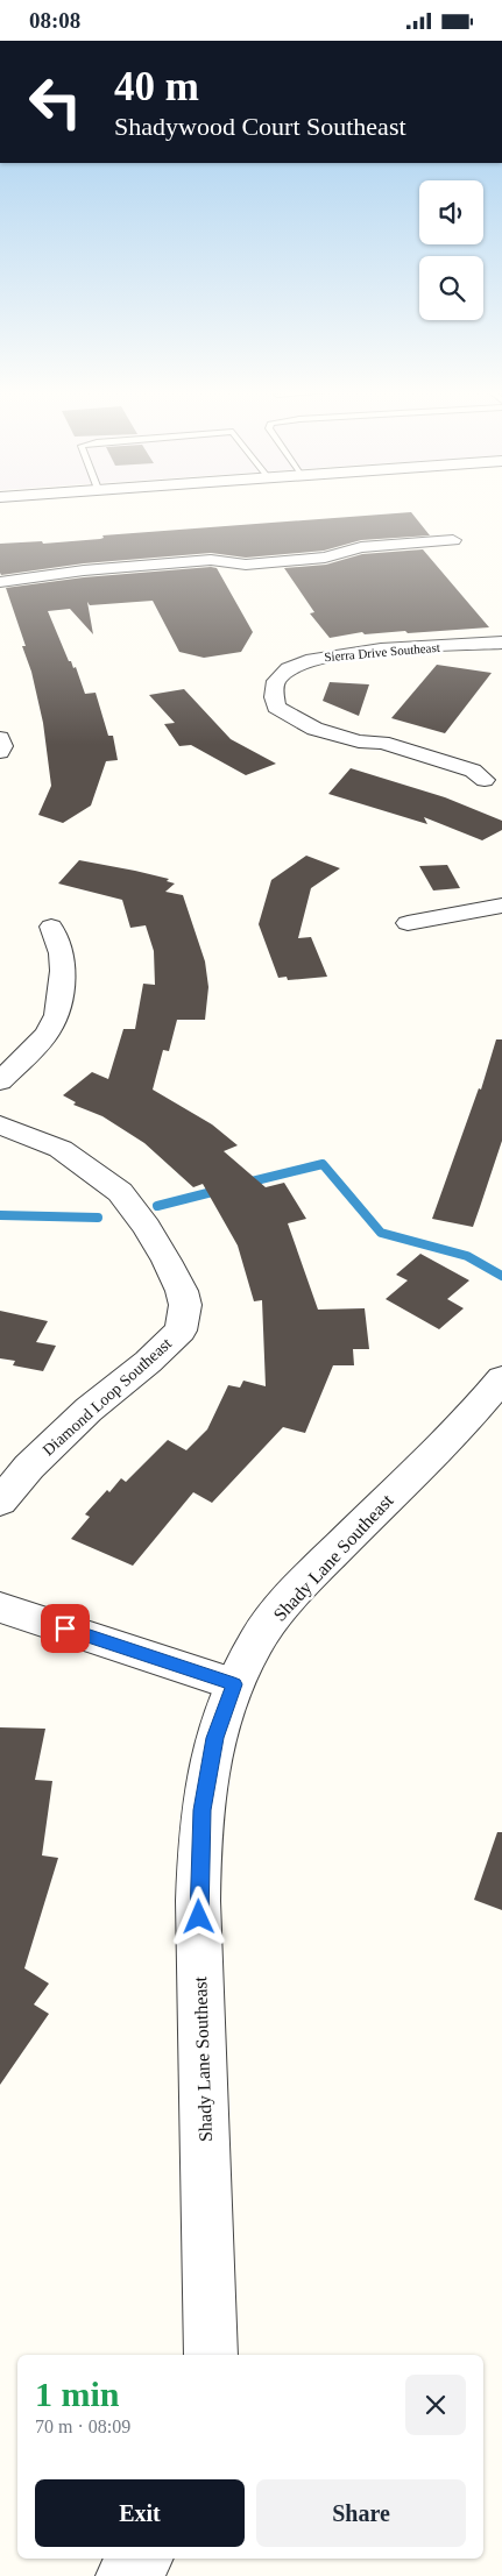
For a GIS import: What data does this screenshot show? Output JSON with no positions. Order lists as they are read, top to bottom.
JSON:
{
  "streets": {
    "street": ["Sierra Drive Southeast", "Diamond Loop Southeast", "Shady Lane Southeast"]
  },
  "page": {
    "status": "08:08",
    "turn": ["40 m", "Shadywood Court Southeast"],
    "heading": ["1 min", "70 m · 08:09"],
    "buttons": ["Exit", "Share"]
  }
}
